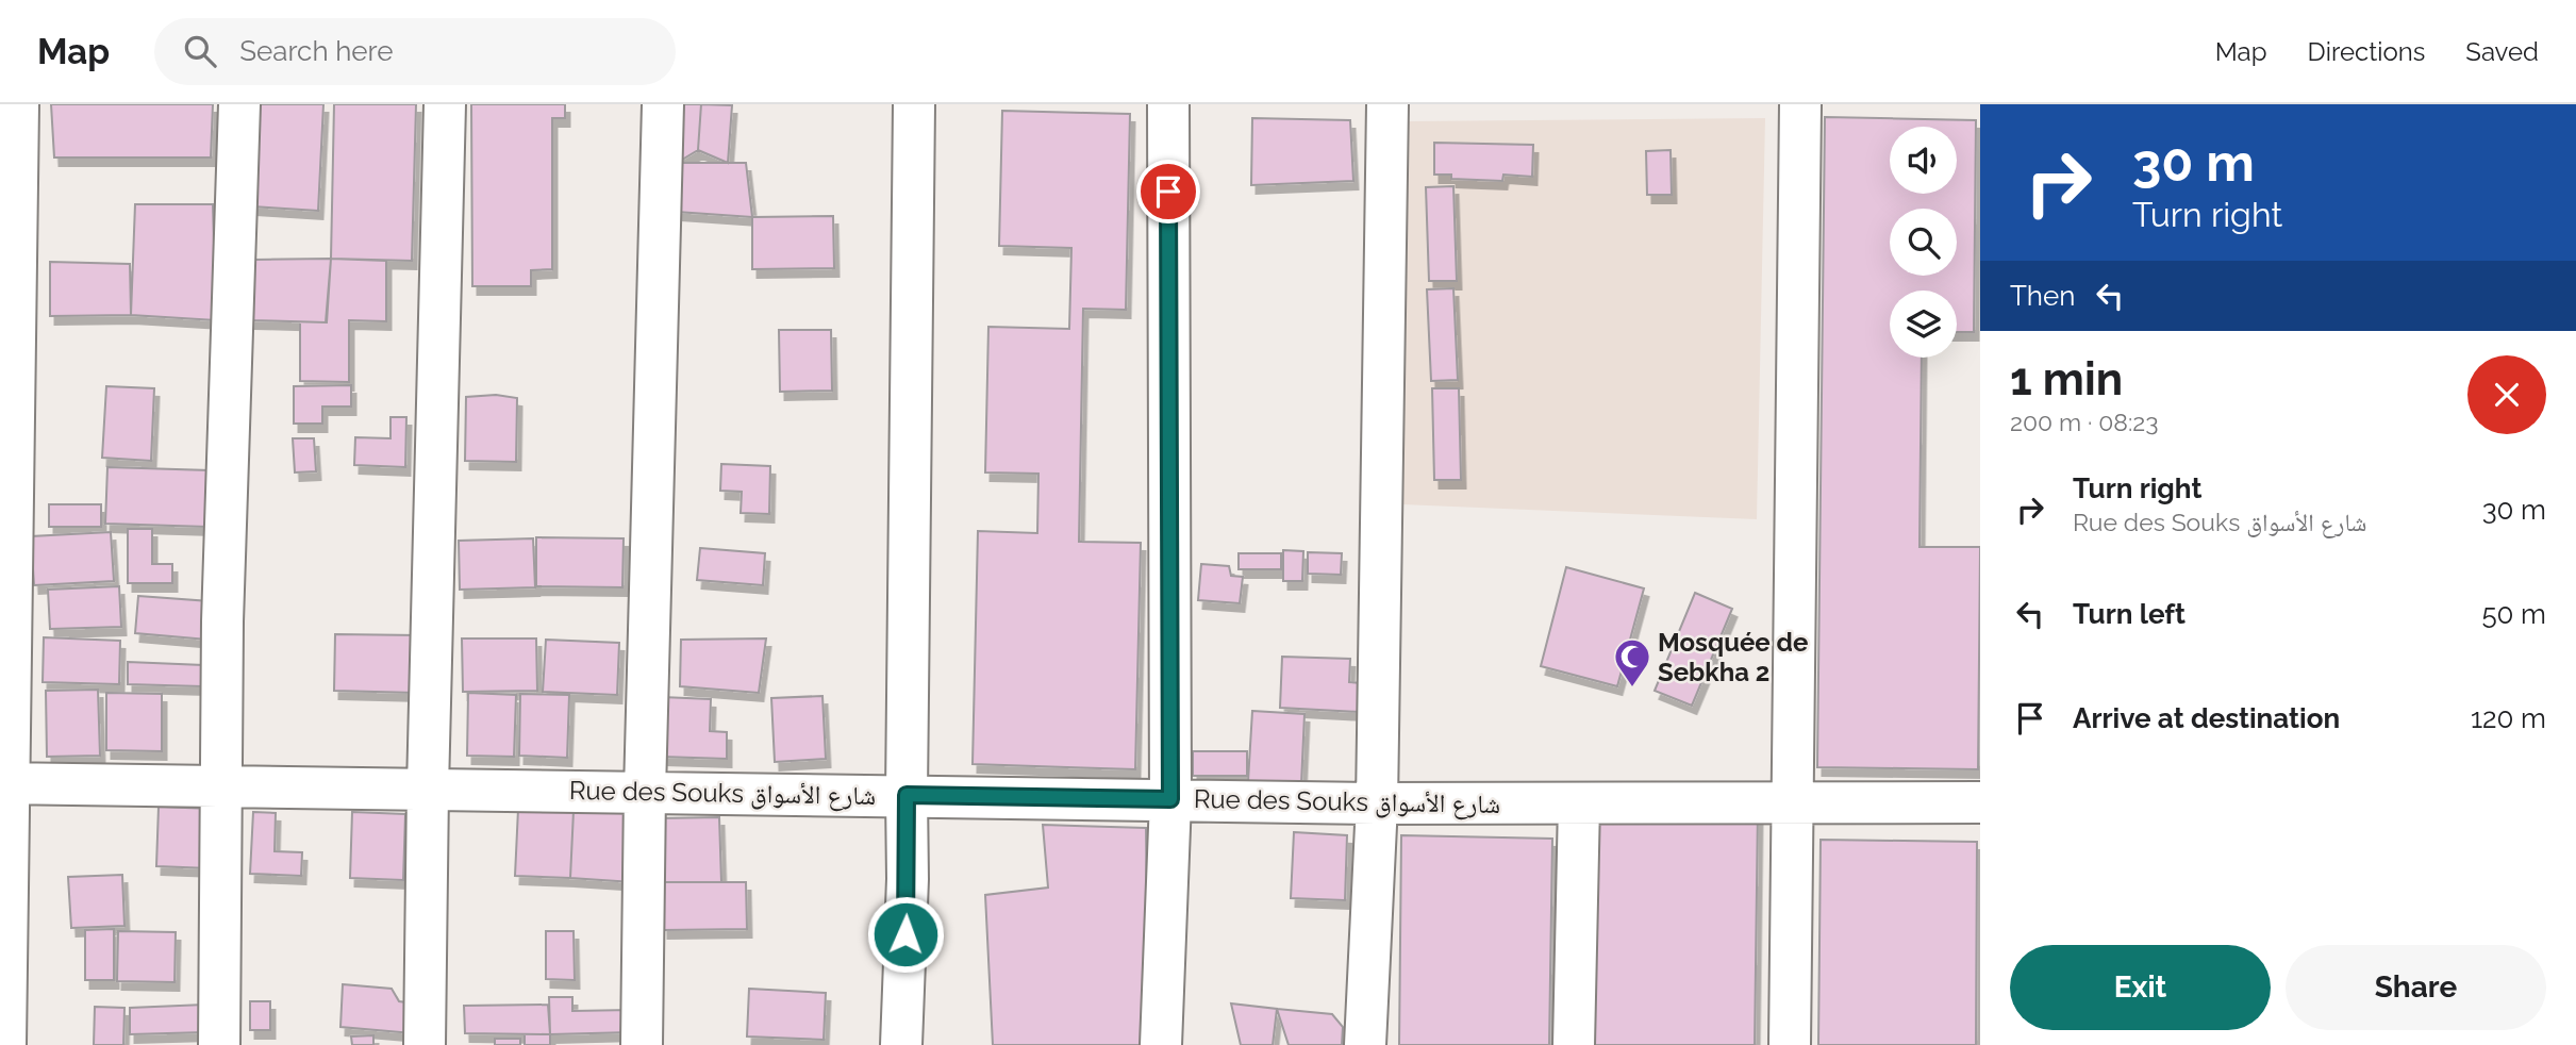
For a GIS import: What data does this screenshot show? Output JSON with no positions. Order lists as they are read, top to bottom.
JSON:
{
  "streets": {
    "street": ["Rue des Souks شارع الأسواق"]
  },
  "places": {
    "mosque": ["Mosquée de Sebkha 2"]
  },
  "page": {
    "header": "Map",
    "search": "Search here",
    "nav": ["Map", "Directions", "Saved"],
    "turn": ["30 m", "Turn right"],
    "then": "Then",
    "heading": ["1 min", "200 m · 08:23"],
    "list": [
      {
        "name": "Turn right",
        "note": "Rue des Souks شارع الأسواق",
        "value": "30 m"
      },
      {
        "name": "Turn left",
        "value": "50 m"
      },
      {
        "name": "Arrive at destination",
        "value": "120 m"
      }
    ],
    "buttons": ["Exit", "Share"]
  }
}
